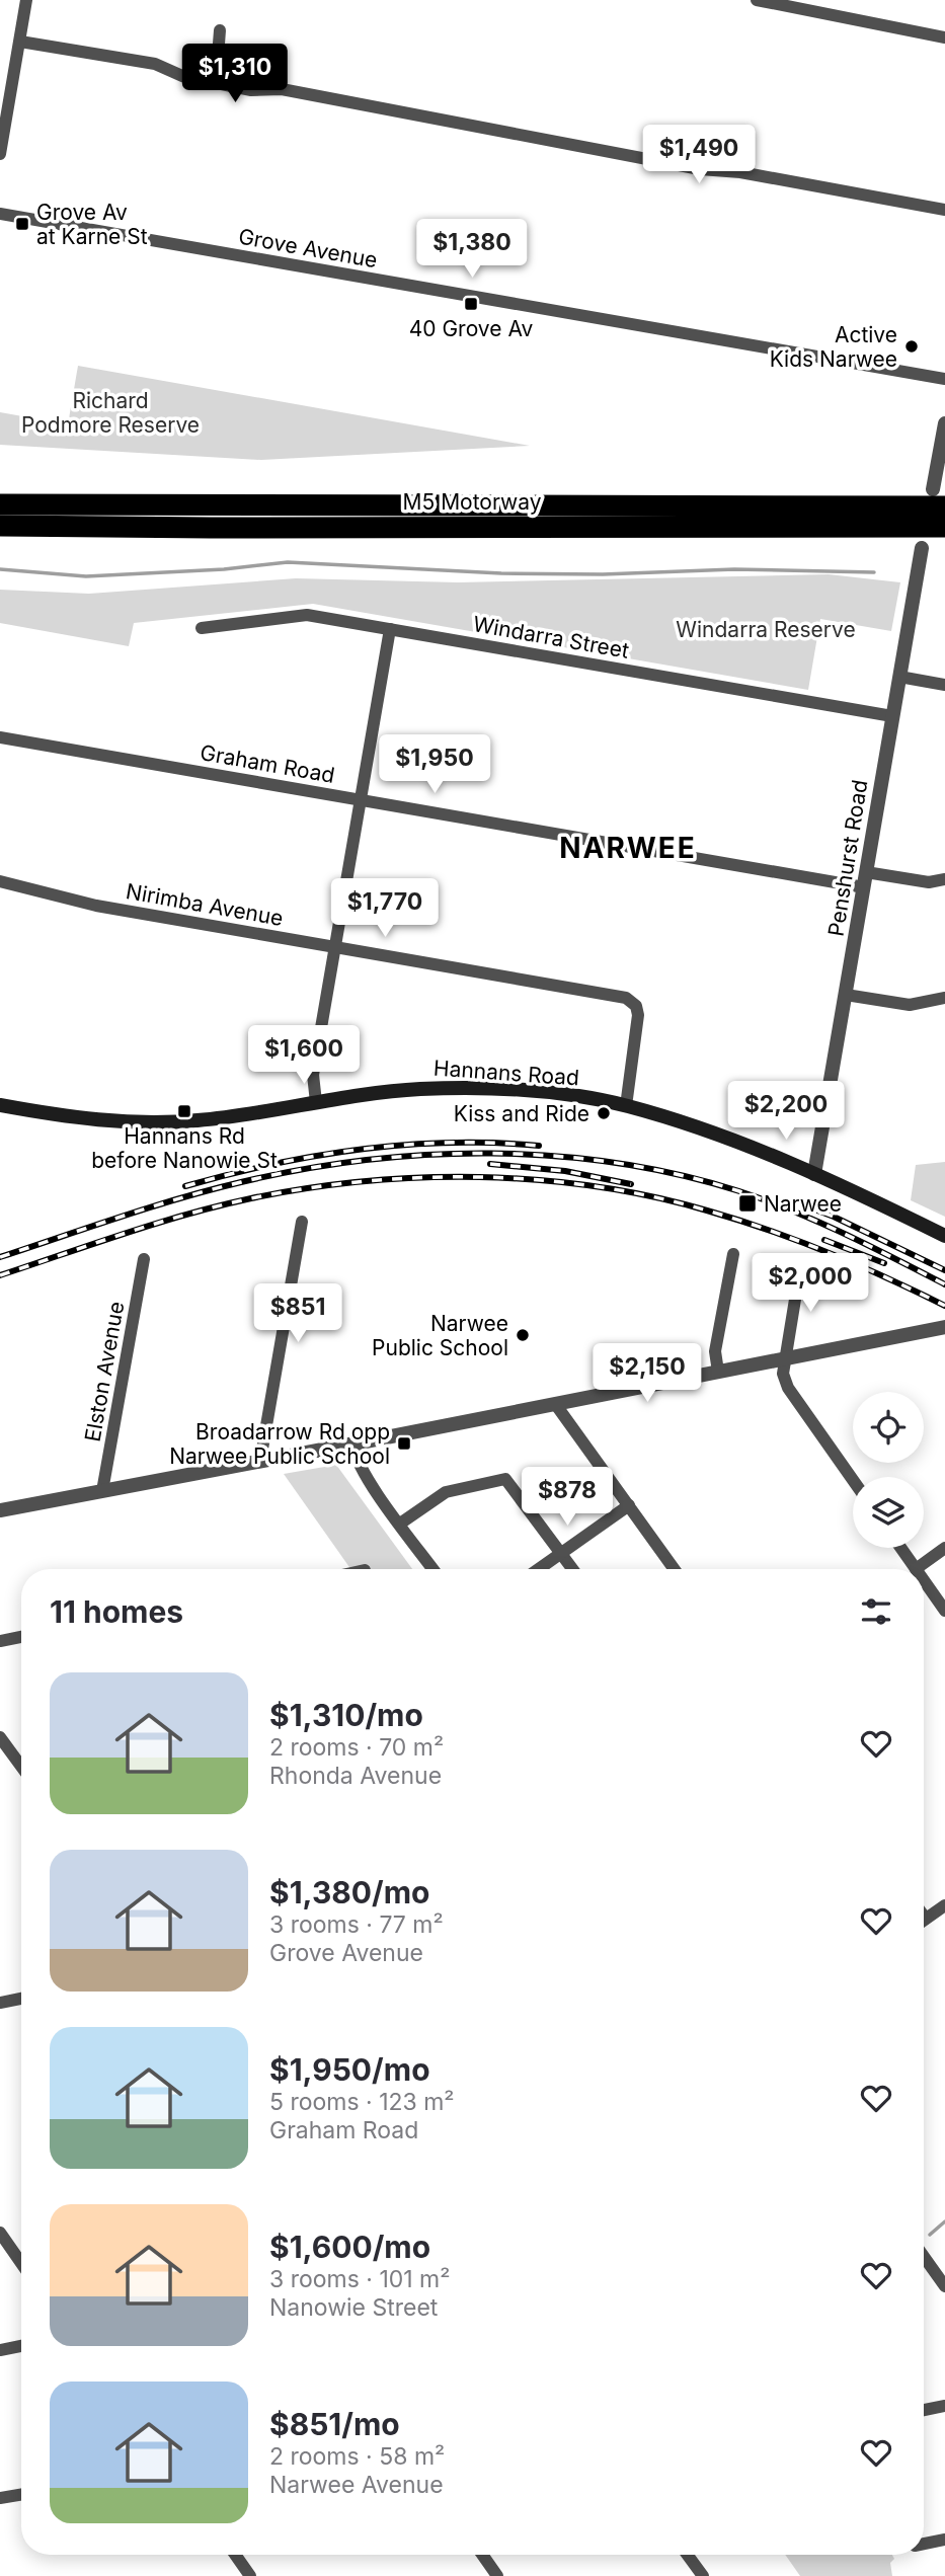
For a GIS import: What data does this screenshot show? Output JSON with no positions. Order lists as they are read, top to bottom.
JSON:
{
  "streets": {
    "highway": ["M5 Motorway"],
    "main road": ["Hannans Road"],
    "street": [
      "Grove Avenue",
      "Windarra Street",
      "Graham Road",
      "Penshurst Road",
      "Nirimba Avenue",
      "Elston Avenue"
    ]
  },
  "crossings": [
    ["Windarra Street", "Penshurst Road"],
    ["Graham Road", "Penshurst Road"],
    ["Penshurst Road", "Hannans Road"],
    ["Nirimba Avenue", "Hannans Road"]
  ],
  "districts": ["NARWEE"],
  "parks": ["Richard Podmore Reserve", "Windarra Reserve"],
  "places": {
    "transit": [
      "Grove Av at Karne St",
      "40 Grove Av",
      "Hannans Rd before Nanowie St",
      "Narwee",
      "Broadarrow Rd opp Narwee Public School"
    ],
    "other": ["Active Kids Narwee", "Kiss and Ride", "Narwee Public School"]
  },
  "page": {
    "price": [
      "$1,310",
      "$1,490",
      "$1,380",
      "$1,950",
      "$1,770",
      "$1,600",
      "$2,200",
      "$2,000",
      "$851",
      "$2,150",
      "$878"
    ],
    "heading": "11 homes",
    "list": [
      {
        "name": "$1,310/mo",
        "note": "2 rooms · 70 m² · Rhonda Avenue"
      },
      {
        "name": "$1,380/mo",
        "note": "3 rooms · 77 m² · Grove Avenue"
      },
      {
        "name": "$1,950/mo",
        "note": "5 rooms · 123 m² · Graham Road"
      },
      {
        "name": "$1,600/mo",
        "note": "3 rooms · 101 m² · Nanowie Street"
      },
      {
        "name": "$851/mo",
        "note": "2 rooms · 58 m² · Narwee Avenue"
      }
    ]
  }
}
